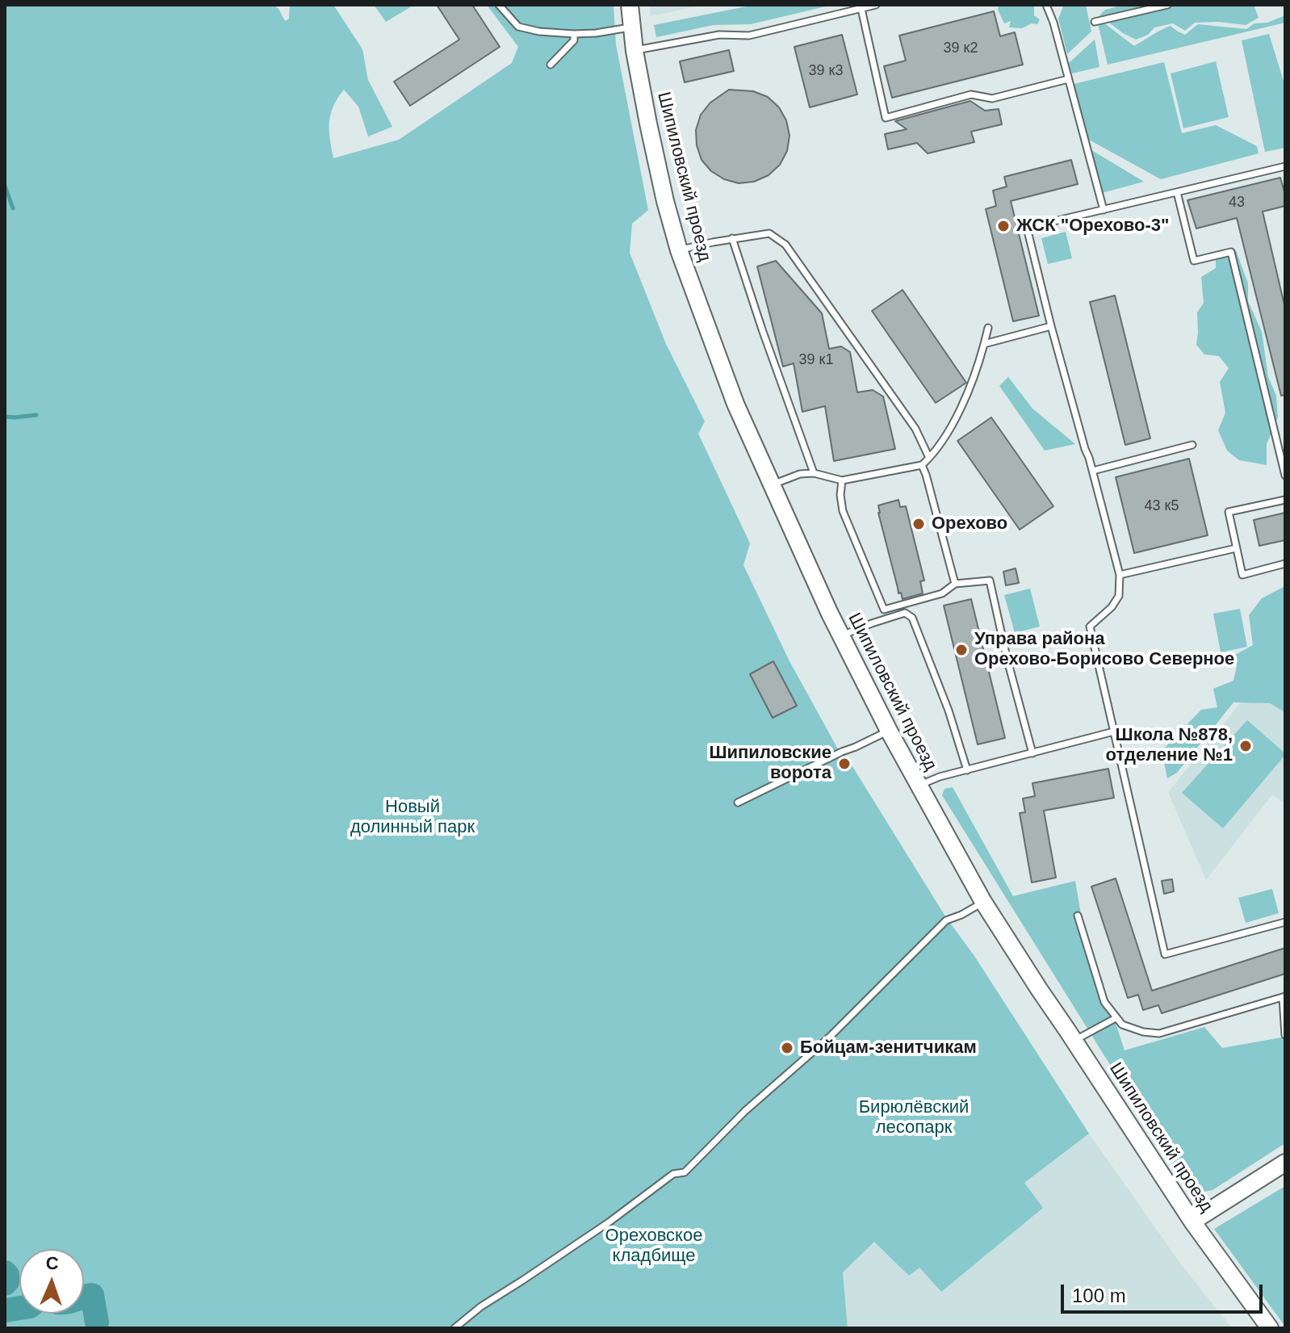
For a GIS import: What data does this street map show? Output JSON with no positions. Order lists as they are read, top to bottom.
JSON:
{
  "streets": {
    "main road": ["Шипиловский проезд"]
  },
  "parks": ["Новый долинный парк", "Бирюлёвский лесопарк", "Ореховское кладбище"],
  "places": [
    "ЖСК \"Орехово-3\"",
    "Орехово",
    "Управа района Орехово-Борисово Северное",
    "Школа №878, отделение №1",
    "Шипиловские ворота",
    "Бойцам-зенитчикам"
  ],
  "house_numbers": [
    "39 к2",
    "39 к3",
    "43",
    "39 к1",
    "43 к5"
  ],
  "scale_bar": "100 m",
  "north": "top"
}
